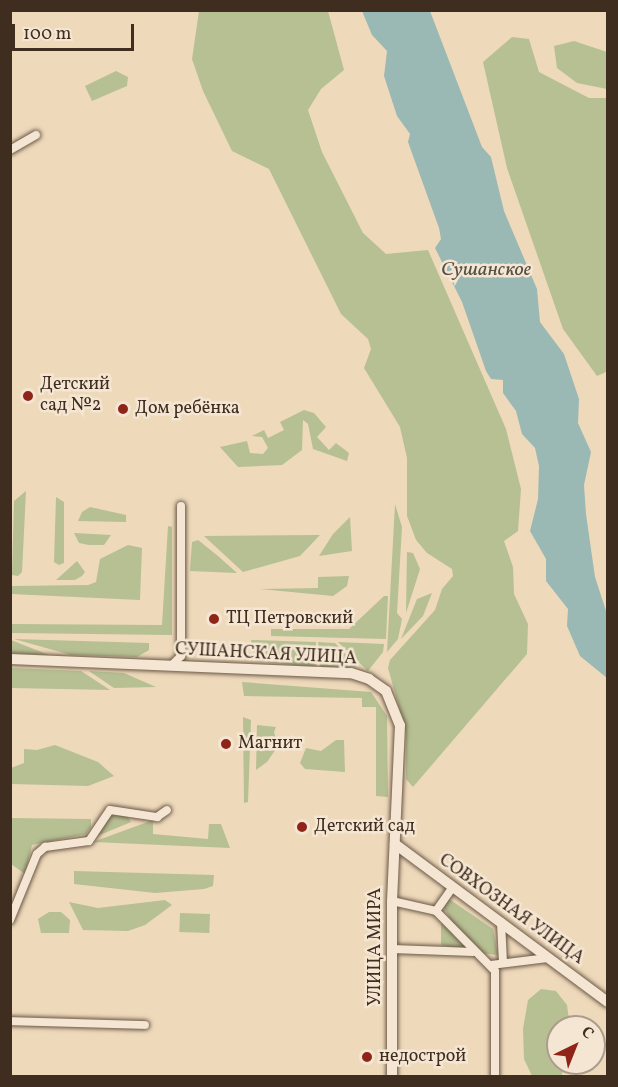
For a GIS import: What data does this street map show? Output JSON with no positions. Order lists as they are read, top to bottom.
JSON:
{
  "streets": {
    "main road": ["СУШАНСКАЯ УЛИЦА", "СОВХОЗНАЯ УЛИЦА", "УЛИЦА МИРА"]
  },
  "crossings": [
    ["СУШАНСКАЯ УЛИЦА", "УЛИЦА МИРА"],
    ["СОВХОЗНАЯ УЛИЦА", "УЛИЦА МИРА"]
  ],
  "water": ["Сушанское"],
  "places": [
    "Детский сад №2",
    "Дом ребёнка",
    "ТЦ Петровский",
    "Магнит",
    "Детский сад",
    "недострой"
  ],
  "scale_bar": "100 m",
  "north": "top right"
}
